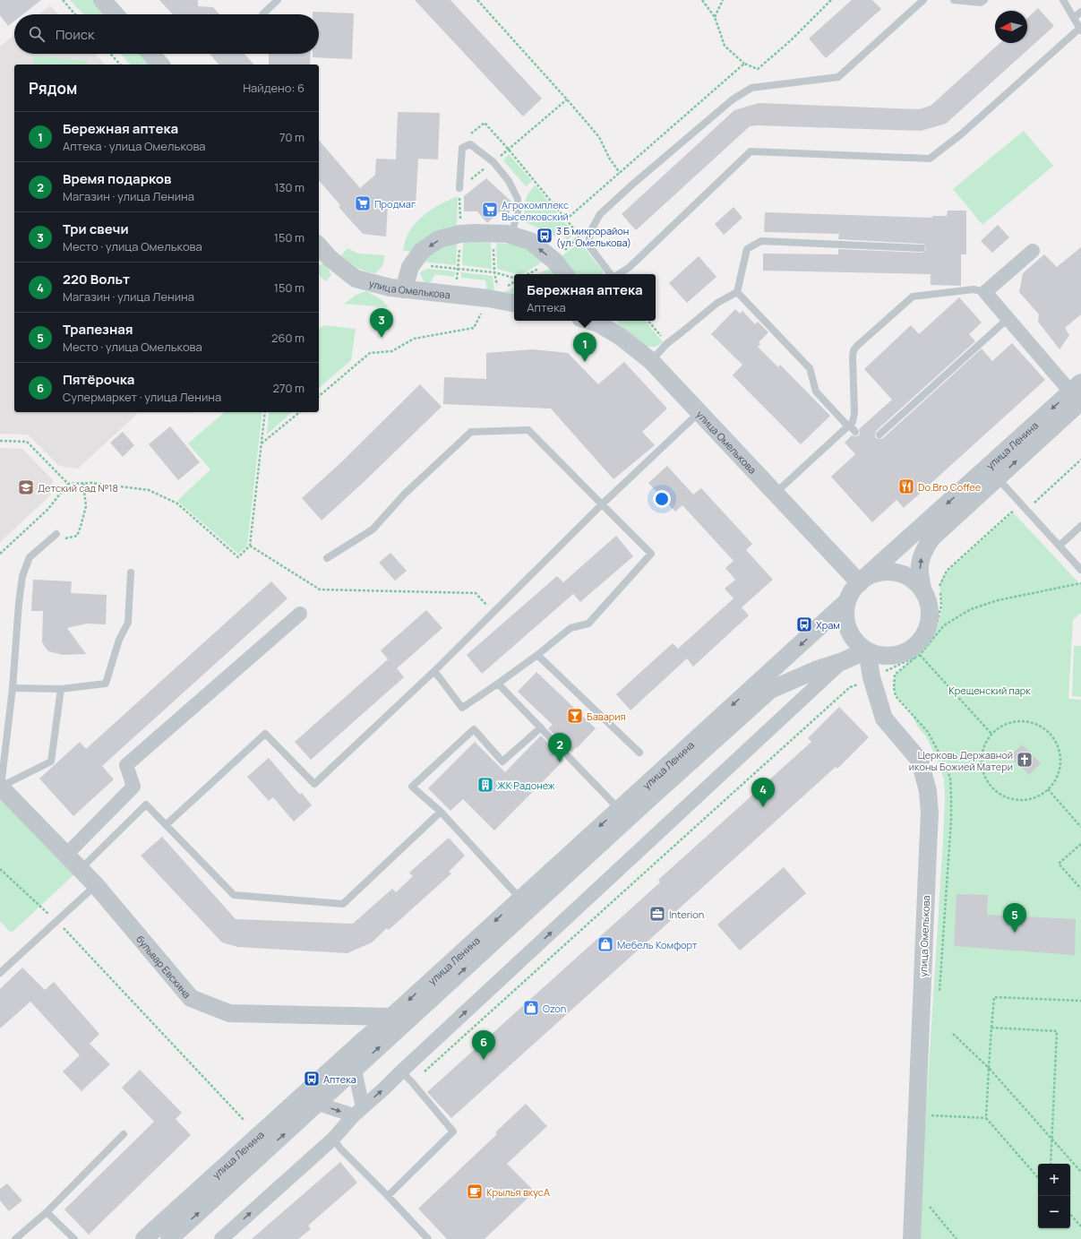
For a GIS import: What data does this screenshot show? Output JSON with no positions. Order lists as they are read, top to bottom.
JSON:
{
  "streets": {
    "street": ["улица Омелькова", "улица Ленина", "бульвар Евскина"]
  },
  "crossings": [
    ["улица Омелькова", "улица Ленина"],
    ["улица Ленина", "бульвар Евскина"]
  ],
  "parks": ["Крещенский парк"],
  "places": {
    "supermarket": ["Продмаг", "Агрокомплекс Выселковский"],
    "bus stop": ["3 Б микрорайон (ул. Омелькова)", "Храм", "Аптека"],
    "restaurant": ["Do.Bro Coffee"],
    "school or university": ["Детский сад №18"],
    "bar": ["Бавария"],
    "church": ["Церковь Державной иконы Божией Матери"],
    "building": ["ЖК Радонеж"],
    "office": ["Interion"],
    "shop": ["Мебель Комфорт", "Ozon"],
    "cafe": ["Крылья вкусА"]
  },
  "north": "left",
  "page": {
    "search": "Поиск",
    "heading": ["Рядом", "Найдено: 6"],
    "list": [
      {
        "mark": "1",
        "name": "Бережная аптека",
        "note": "Аптека · улица Омелькова",
        "value": "70 m"
      },
      {
        "mark": "2",
        "name": "Время подарков",
        "note": "Магазин · улица Ленина",
        "value": "130 m"
      },
      {
        "mark": "3",
        "name": "Три свечи",
        "note": "Место · улица Омелькова",
        "value": "150 m"
      },
      {
        "mark": "4",
        "name": "220 Вольт",
        "note": "Магазин · улица Ленина",
        "value": "150 m"
      },
      {
        "mark": "5",
        "name": "Трапезная",
        "note": "Место · улица Омелькова",
        "value": "260 m"
      },
      {
        "mark": "6",
        "name": "Пятёрочка",
        "note": "Супермаркет · улица Ленина",
        "value": "270 m"
      }
    ],
    "popup": ["Бережная аптека", "Аптека"],
    "pins": [
      "3",
      "1",
      "2",
      "4",
      "5",
      "6"
    ],
    "map_buttons": ["+", "−"]
  }
}
